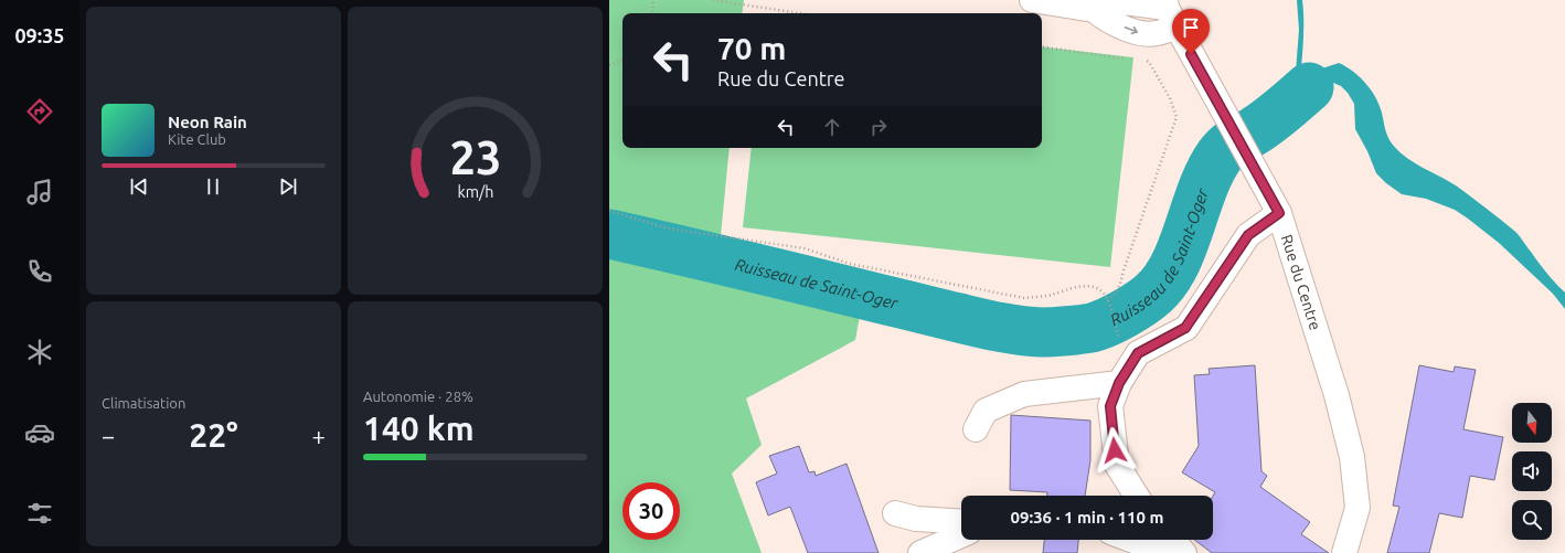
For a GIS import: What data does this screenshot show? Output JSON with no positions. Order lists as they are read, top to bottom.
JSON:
{
  "streets": {
    "street": ["Rue du Centre"]
  },
  "water": ["Ruisseau de Saint-Oger"],
  "north": "bottom",
  "page": {
    "tabs": "09:35",
    "turn": ["70 m", "Rue du Centre"],
    "song": ["Neon Rain", "Kite Club"],
    "tile": [
      "Climatisation",
      ["Autonomie · 28%", "140 km"]
    ],
    "heat": ["−", "22°", "+"],
    "limit": "30",
    "trip": "09:36 · 1 min · 110 m",
    "gauge": ["23", "km/h"]
  }
}
